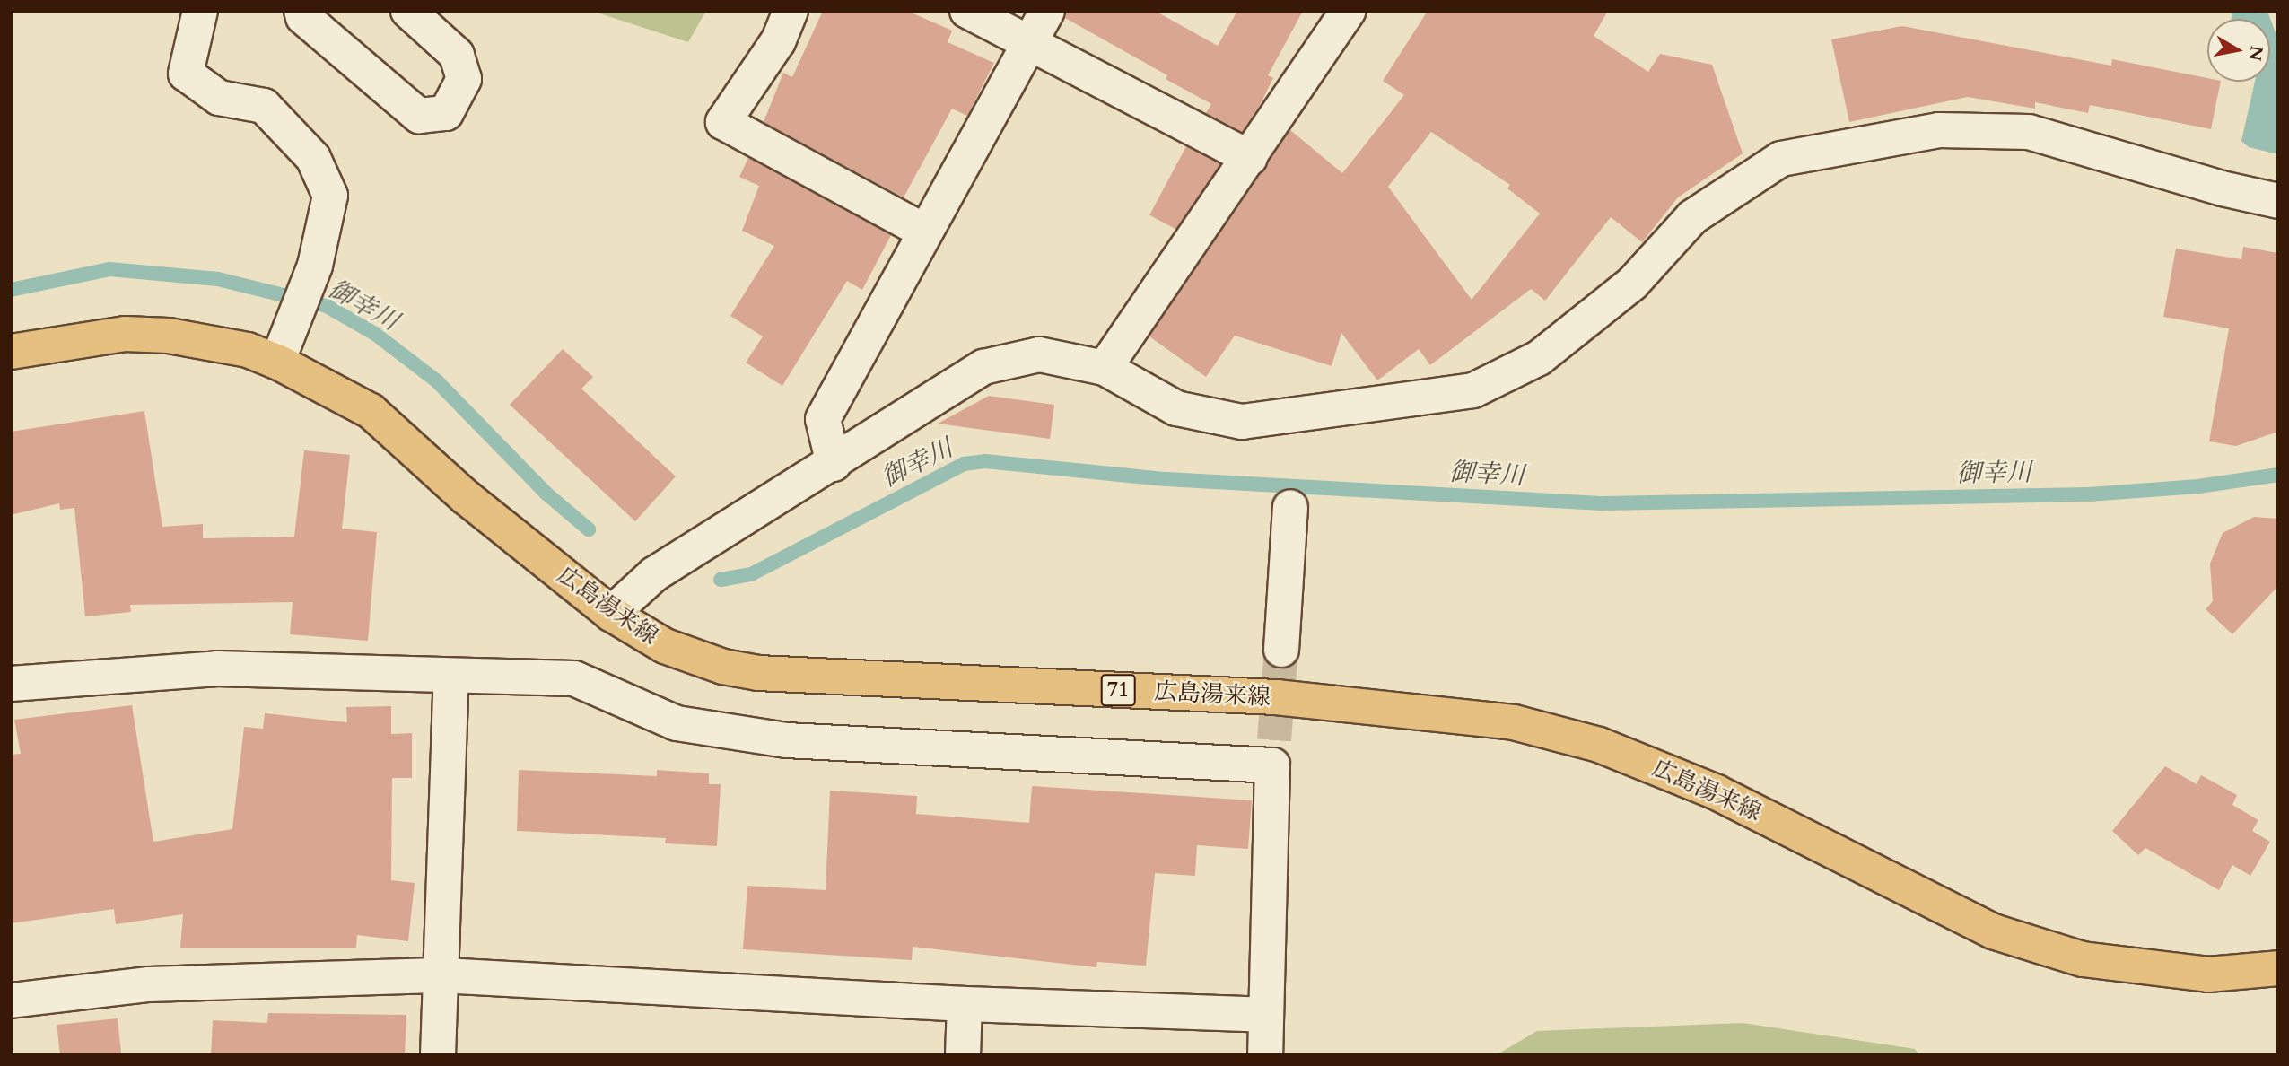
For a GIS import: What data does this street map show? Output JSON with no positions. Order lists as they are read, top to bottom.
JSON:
{
  "streets": {
    "main road": ["広島湯来線", "71"]
  },
  "water": ["御幸川"],
  "north": "right"
}
